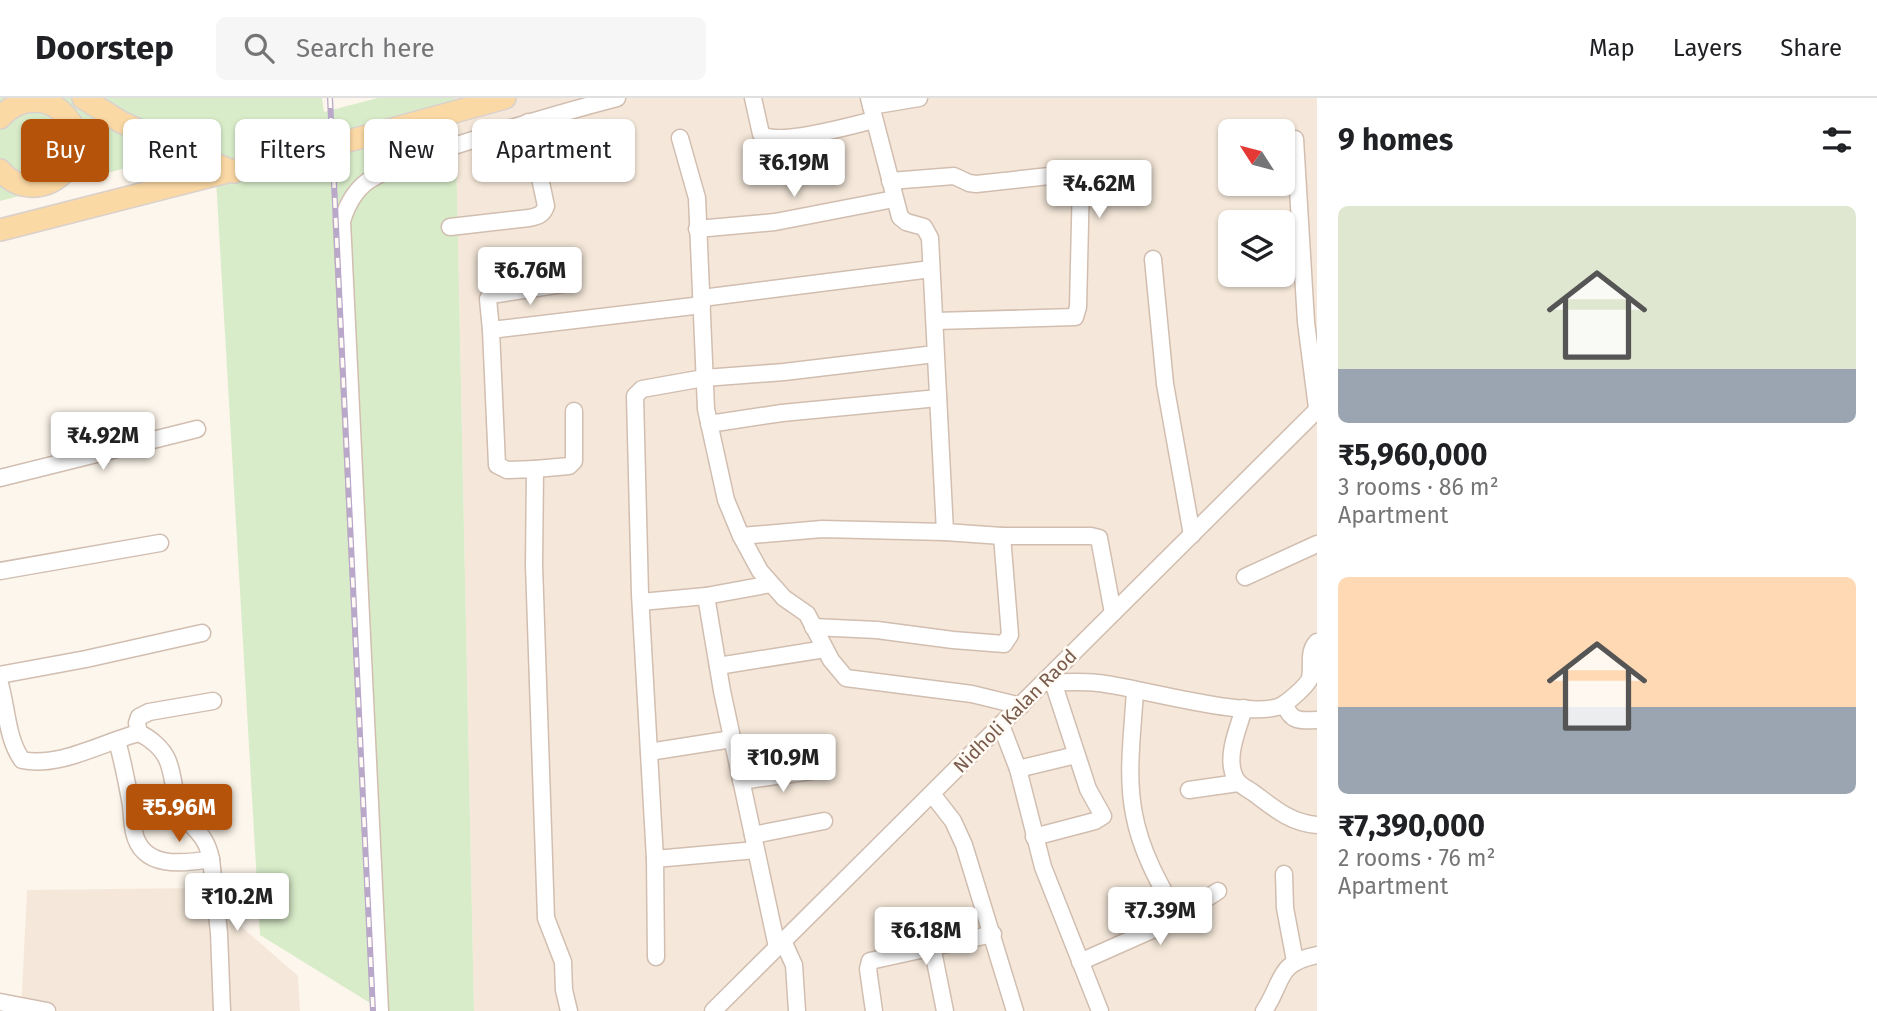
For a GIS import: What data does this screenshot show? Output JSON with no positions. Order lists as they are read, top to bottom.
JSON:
{
  "streets": {
    "street": ["Nidholi Kalan Raod"]
  },
  "north": "top left",
  "page": {
    "header": "Doorstep",
    "search": "Search here",
    "nav": ["Map", "Layers", "Share"],
    "heading": "9 homes",
    "chip": [
      "Buy",
      "Rent",
      "Filters",
      "New",
      "Apartment"
    ],
    "price": [
      "₹6.19M",
      "₹4.62M",
      "₹6.76M",
      "₹4.92M",
      "₹10.9M",
      "₹5.96M",
      "₹10.2M",
      "₹7.39M",
      "₹6.18M"
    ],
    "list": [
      {
        "name": "₹5,960,000",
        "note": "3 rooms · 86 m² · Apartment"
      },
      {
        "name": "₹7,390,000",
        "note": "2 rooms · 76 m² · Apartment"
      }
    ]
  }
}
